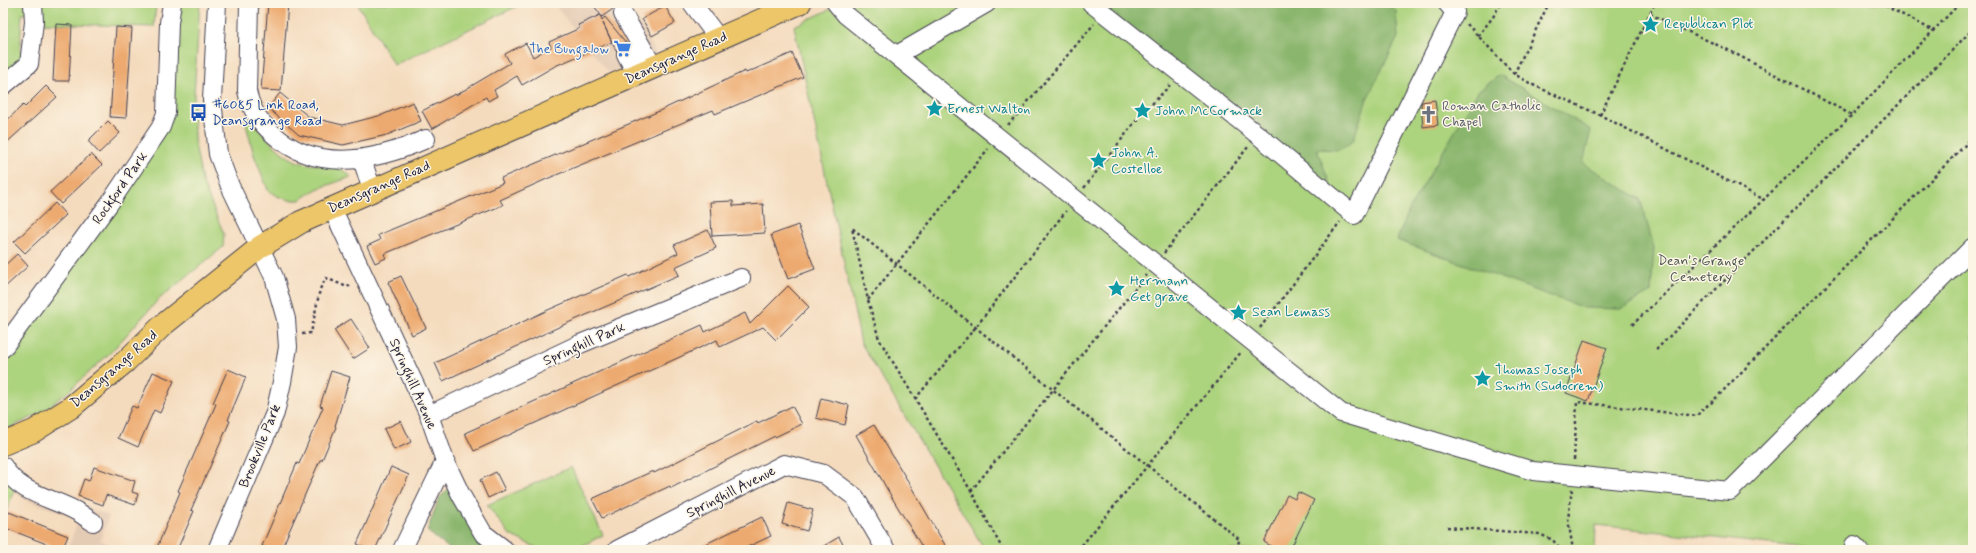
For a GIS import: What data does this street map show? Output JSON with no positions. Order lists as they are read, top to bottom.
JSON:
{
  "streets": {
    "main road": ["Deansgrange Road"],
    "street": [
      "Rockford Park",
      "Springhill Park",
      "Springhill Avenue",
      "Brookville Park"
    ]
  },
  "crossings": [
    ["Deansgrange Road", "Springhill Avenue"],
    ["Deansgrange Road", "Brookville Park"],
    ["Springhill Park", "Springhill Avenue"]
  ],
  "parks": ["Dean's Grange Cemetery"],
  "places": {
    "place": [
      "Republican Plot",
      "Ernest Walton",
      "John McCormack",
      "John A. Costelloe",
      "Hermann Get grave",
      "Sean Lemass",
      "Thomas Joseph Smith (Sudocrem)"
    ],
    "supermarket": ["The Bungalow"],
    "bus stop": ["#6085 Link Road, Deansgrange Road"],
    "church": ["Roman Catholic Chapel"]
  }
}
